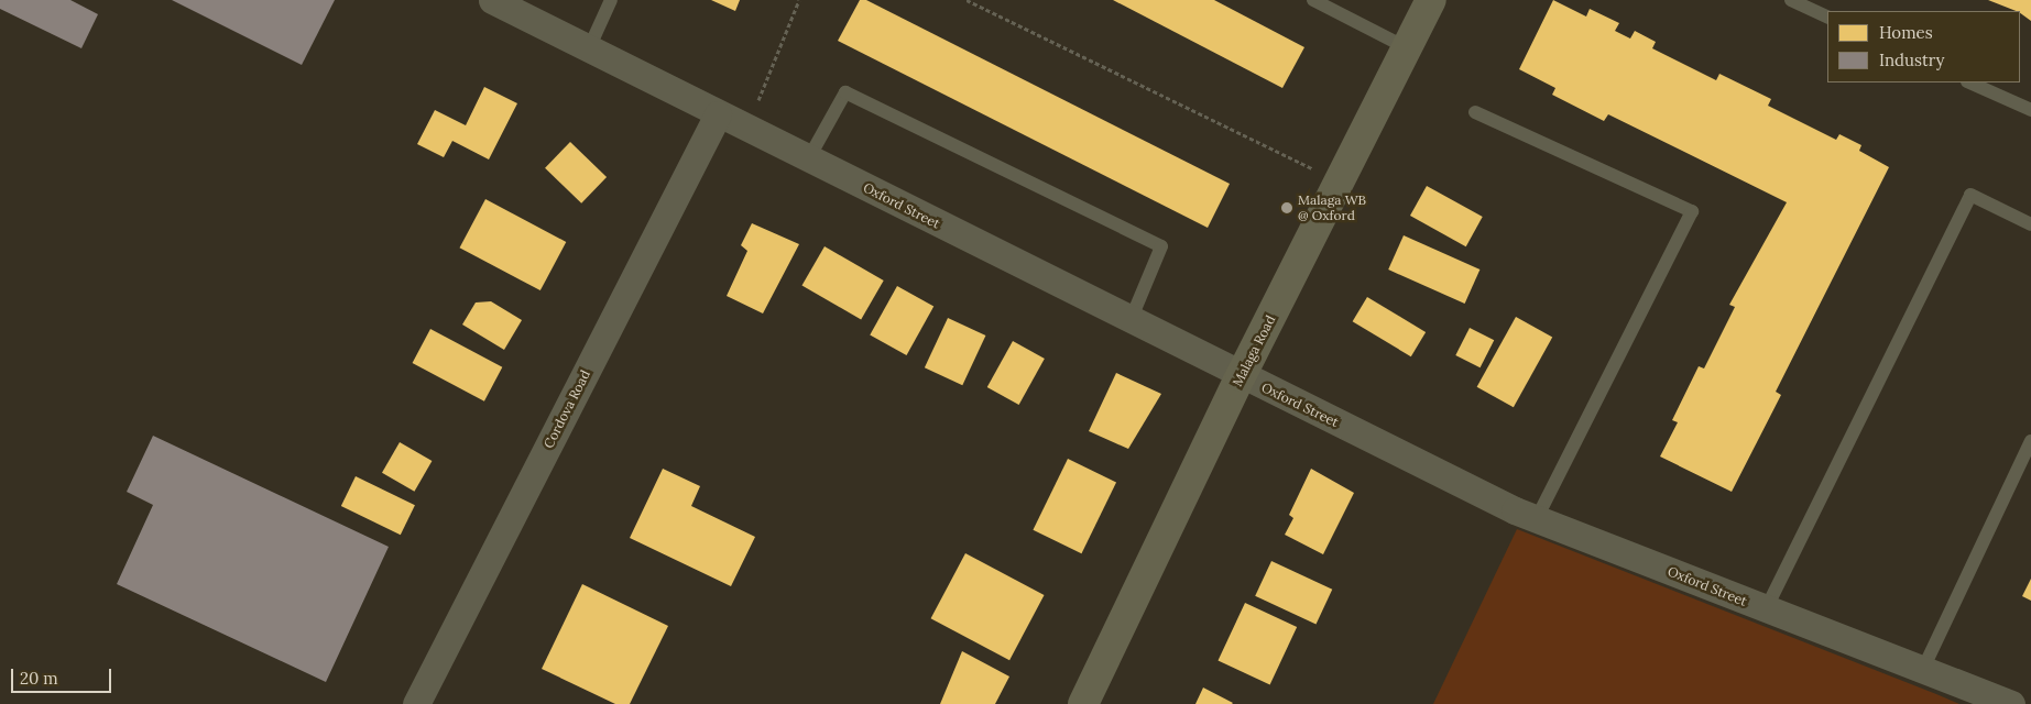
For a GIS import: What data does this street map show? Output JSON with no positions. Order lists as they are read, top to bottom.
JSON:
{
  "streets": {
    "street": ["Oxford Street", "Malaga Road", "Cordova Road"]
  },
  "crossings": [
    ["Oxford Street", "Malaga Road"],
    ["Oxford Street", "Cordova Road"]
  ],
  "places": ["Malaga WB @ Oxford"],
  "legend": ["Homes", "Industry"],
  "scale_bar": "20 m"
}
